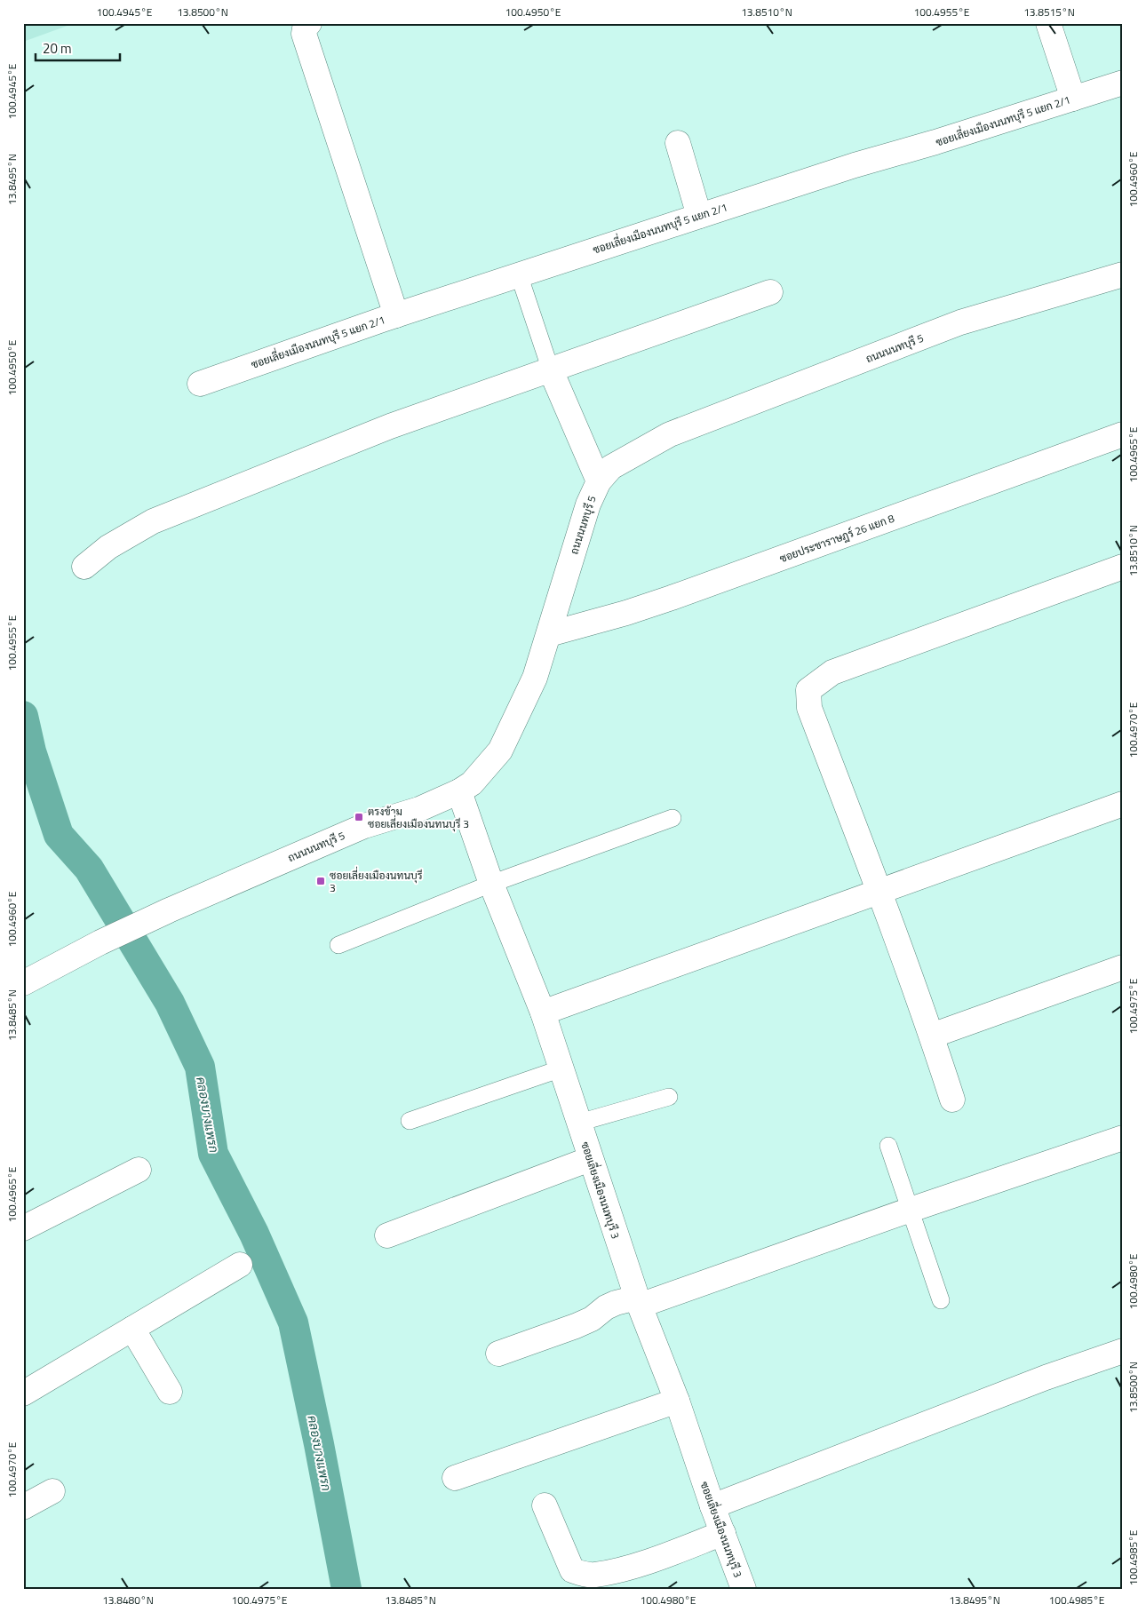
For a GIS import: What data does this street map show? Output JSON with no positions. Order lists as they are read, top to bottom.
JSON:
{
  "streets": {
    "street": [
      "ซอยเลี่ยงเมืองนนทบุรี 5 แยก 2/1",
      "ถนนนนทบุรี 5",
      "ซอยประชาราษฎร์ 26 แยก 8",
      "ซอยเลี่ยงเมืองนนทบุรี 3"
    ]
  },
  "crossings": [
    ["ถนนนนทบุรี 5", "ซอยประชาราษฎร์ 26 แยก 8"],
    ["ถนนนนทบุรี 5", "ซอยเลี่ยงเมืองนนทบุรี 3"]
  ],
  "water": ["คลองบางแพรก"],
  "places": {
    "transit": ["ตรงข้าม ซอยเลี่ยงเมืองนทนบุรี 3", "ซอยเลี่ยงเมืองนทนบุรี 3"]
  },
  "scale_bar": "20 m",
  "coordinates": [
    "100.4945°E",
    "13.8500°N",
    "100.4950°E",
    "13.8510°N",
    "100.4955°E",
    "13.8515°N",
    "13.8495°N",
    "100.4960°E",
    "100.4965°E",
    "100.4970°E",
    "100.4975°E",
    "13.8485°N",
    "100.4980°E",
    "100.4985°E",
    "13.8480°N"
  ]
}
